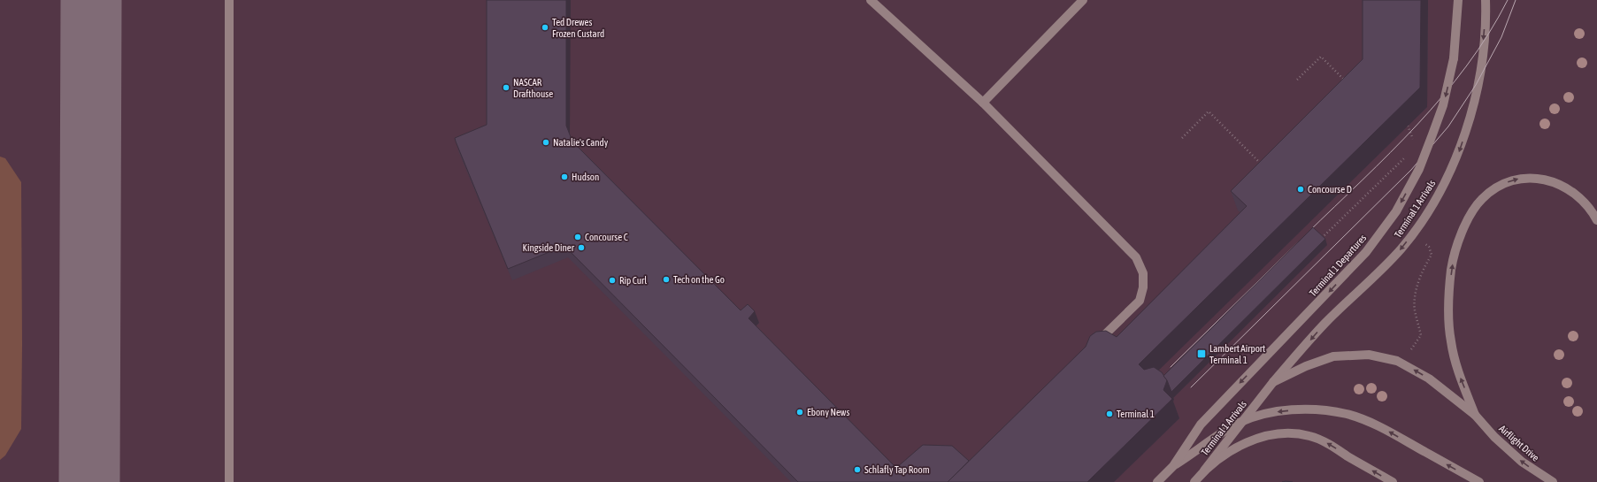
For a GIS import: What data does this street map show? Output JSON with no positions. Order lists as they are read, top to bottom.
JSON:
{
  "streets": {
    "street": ["Terminal 1 Arrivals", "Terminal 1 Departures", "Airflight Drive"]
  },
  "crossings": [
    ["Terminal 1 Arrivals", "Airflight Drive"]
  ],
  "one_way": ["Terminal 1 Departures", "Airflight Drive"],
  "places": {
    "other": [
      "Ted Drewes Frozen Custard",
      "NASCAR Drafthouse",
      "Natalie's Candy",
      "Hudson",
      "Concourse D",
      "Concourse C",
      "Kingside Diner",
      "Tech on the Go",
      "Rip Curl",
      "Ebony News",
      "Terminal 1",
      "Schlafly Tap Room"
    ],
    "transit": ["Lambert Airport Terminal 1"]
  }
}
